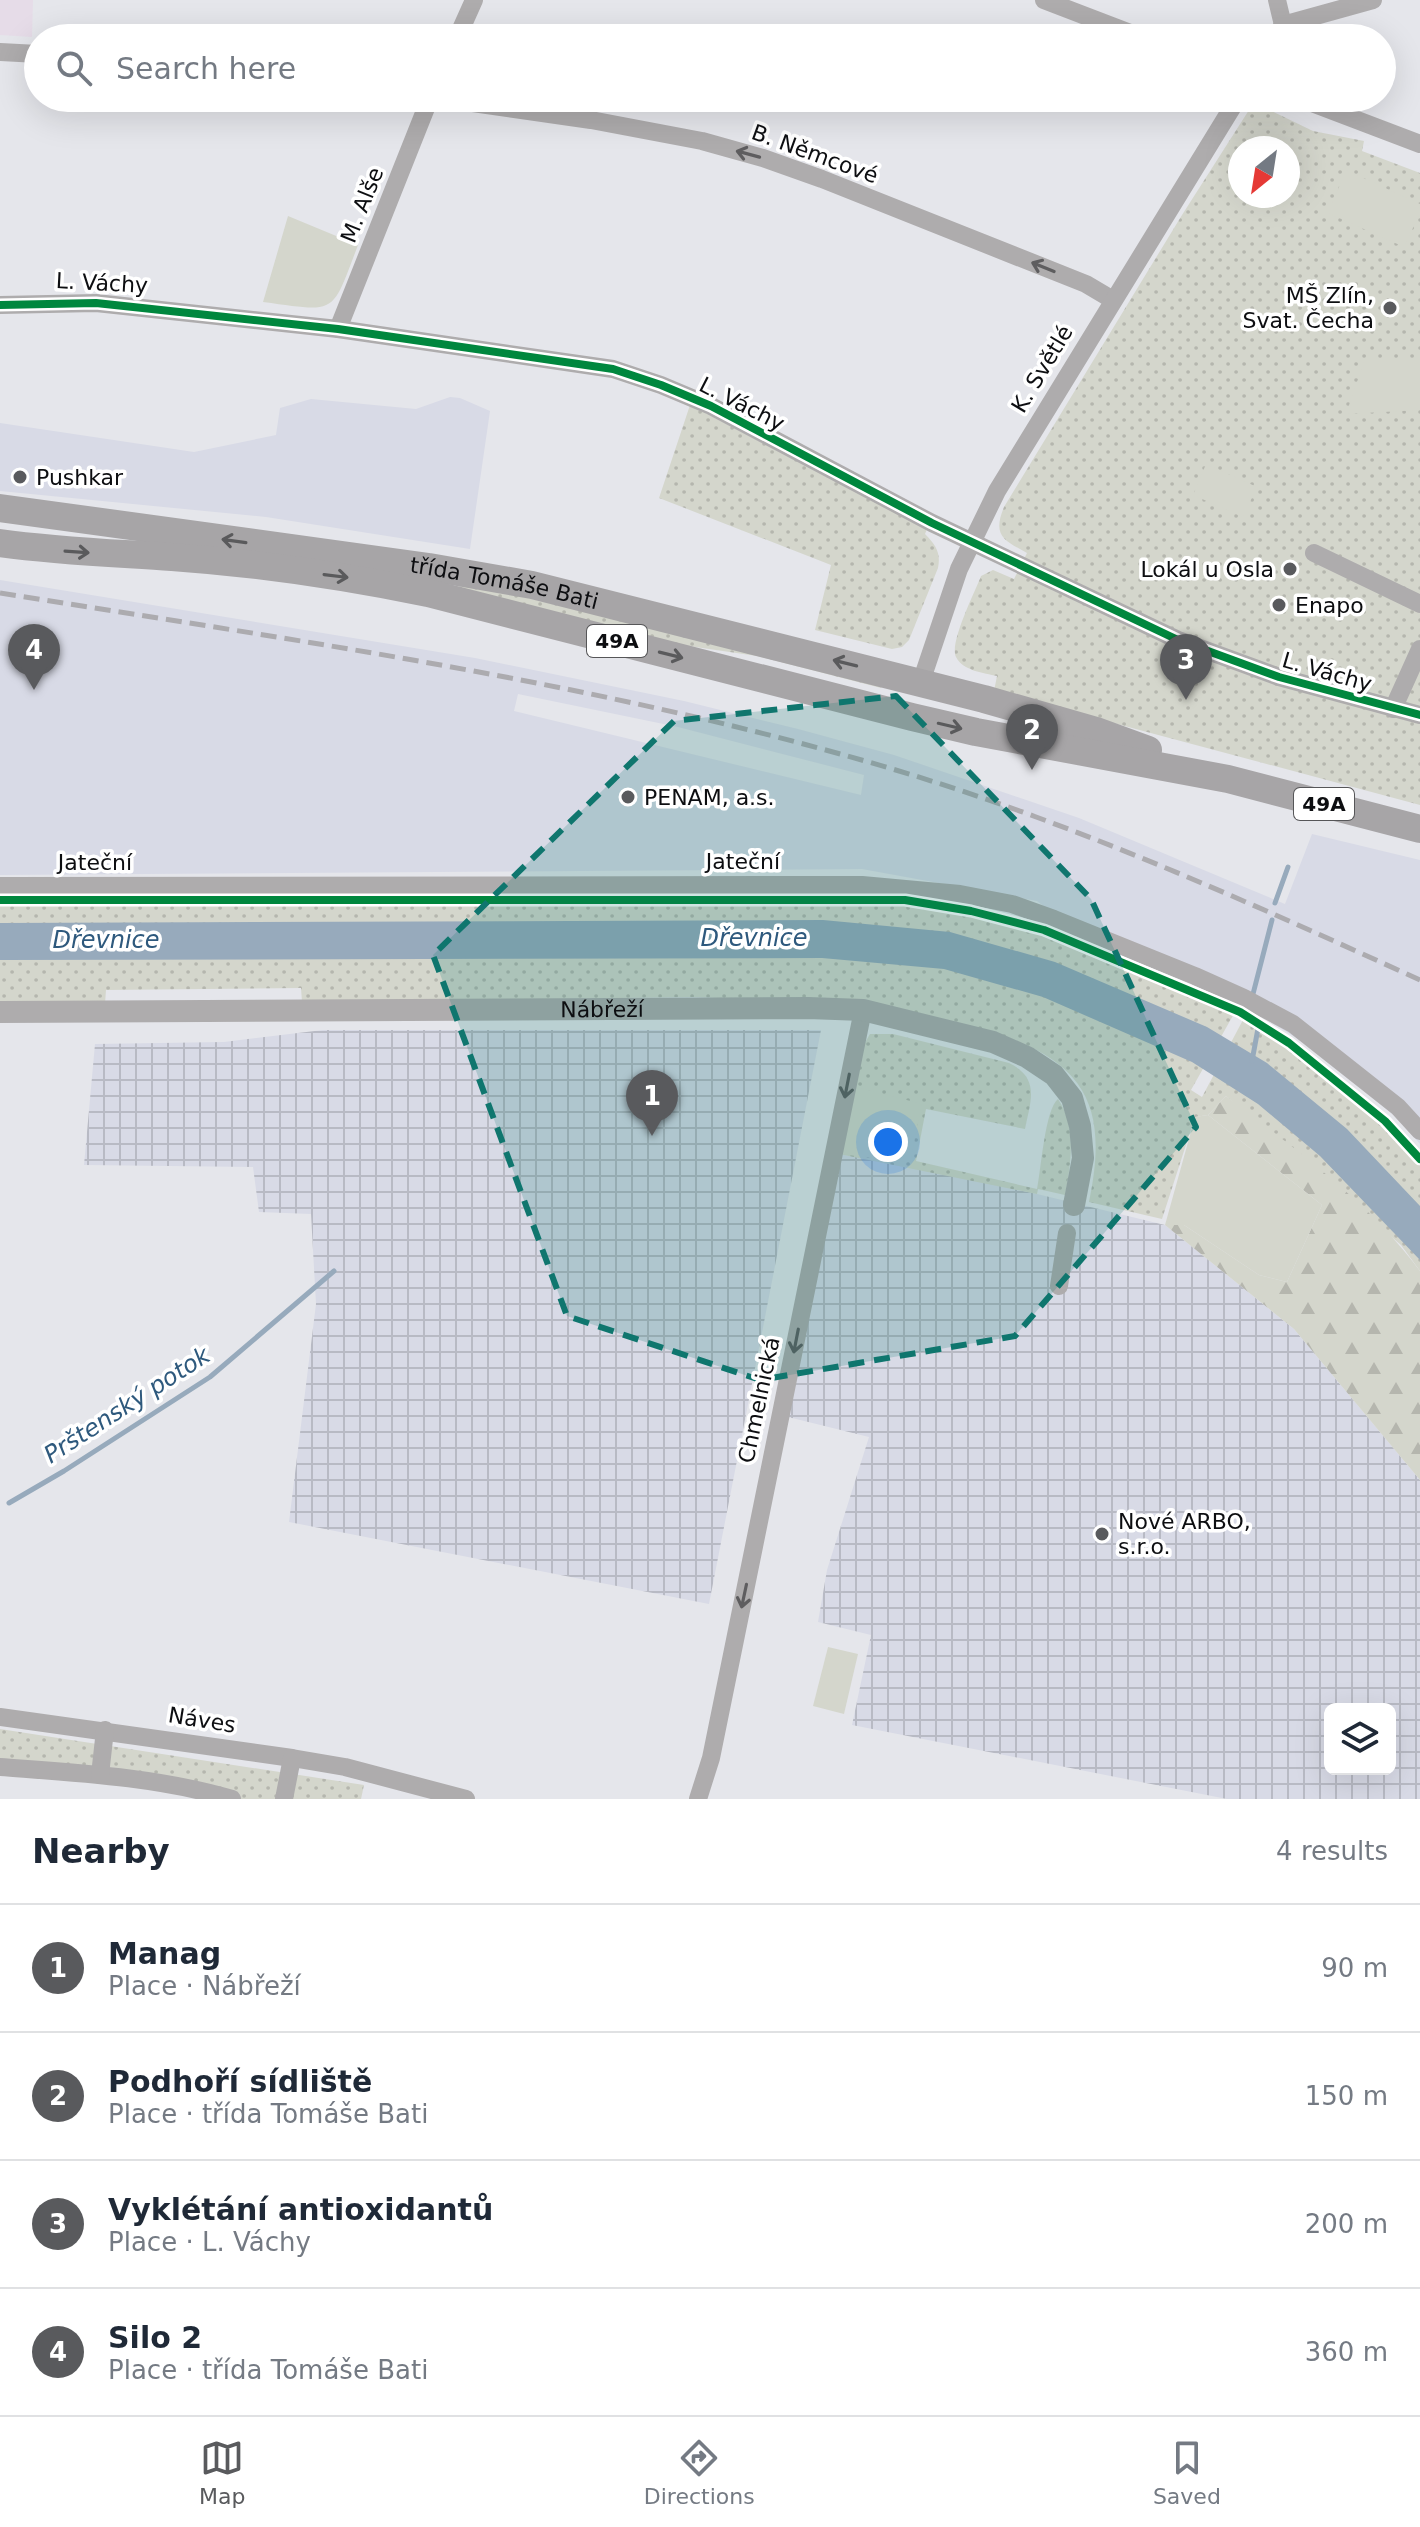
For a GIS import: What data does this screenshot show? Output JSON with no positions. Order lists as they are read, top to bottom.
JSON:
{
  "streets": {
    "main road": ["třída Tomáše Bati", "49A"],
    "street": [
      "B. Němcové",
      "M. Alše",
      "L. Váchy",
      "K. Světlé",
      "Jateční",
      "Nábřeží",
      "Chmelnická",
      "Náves"
    ]
  },
  "crossings": [
    ["B. Němcové", "K. Světlé"],
    ["M. Alše", "L. Váchy"],
    ["L. Váchy", "K. Světlé"],
    ["K. Světlé", "třída Tomáše Bati"],
    ["Nábřeží", "Chmelnická"]
  ],
  "one_way": ["B. Němcové", "Chmelnická"],
  "water": ["Dřevnice", "Prštenský potok"],
  "places": [
    "MŠ Zlín, Svat. Čecha",
    "Pushkar",
    "Lokál u Osla",
    "Enapo",
    "PENAM, a.s.",
    "Nové ARBO, s.r.o."
  ],
  "north": "bottom left",
  "page": {
    "search": "Search here",
    "pins": [
      "4",
      "3",
      "2",
      "1"
    ],
    "heading": ["Nearby", "4 results"],
    "list": [
      {
        "mark": "1",
        "name": "Manag",
        "note": "Place · Nábřeží",
        "value": "90 m"
      },
      {
        "mark": "2",
        "name": "Podhoří sídliště",
        "note": "Place · třída Tomáše Bati",
        "value": "150 m"
      },
      {
        "mark": "3",
        "name": "Vyklétání antioxidantů",
        "note": "Place · L. Váchy",
        "value": "200 m"
      },
      {
        "mark": "4",
        "name": "Silo 2",
        "note": "Place · třída Tomáše Bati",
        "value": "360 m"
      }
    ],
    "nav": ["Map", "Directions", "Saved"]
  }
}
